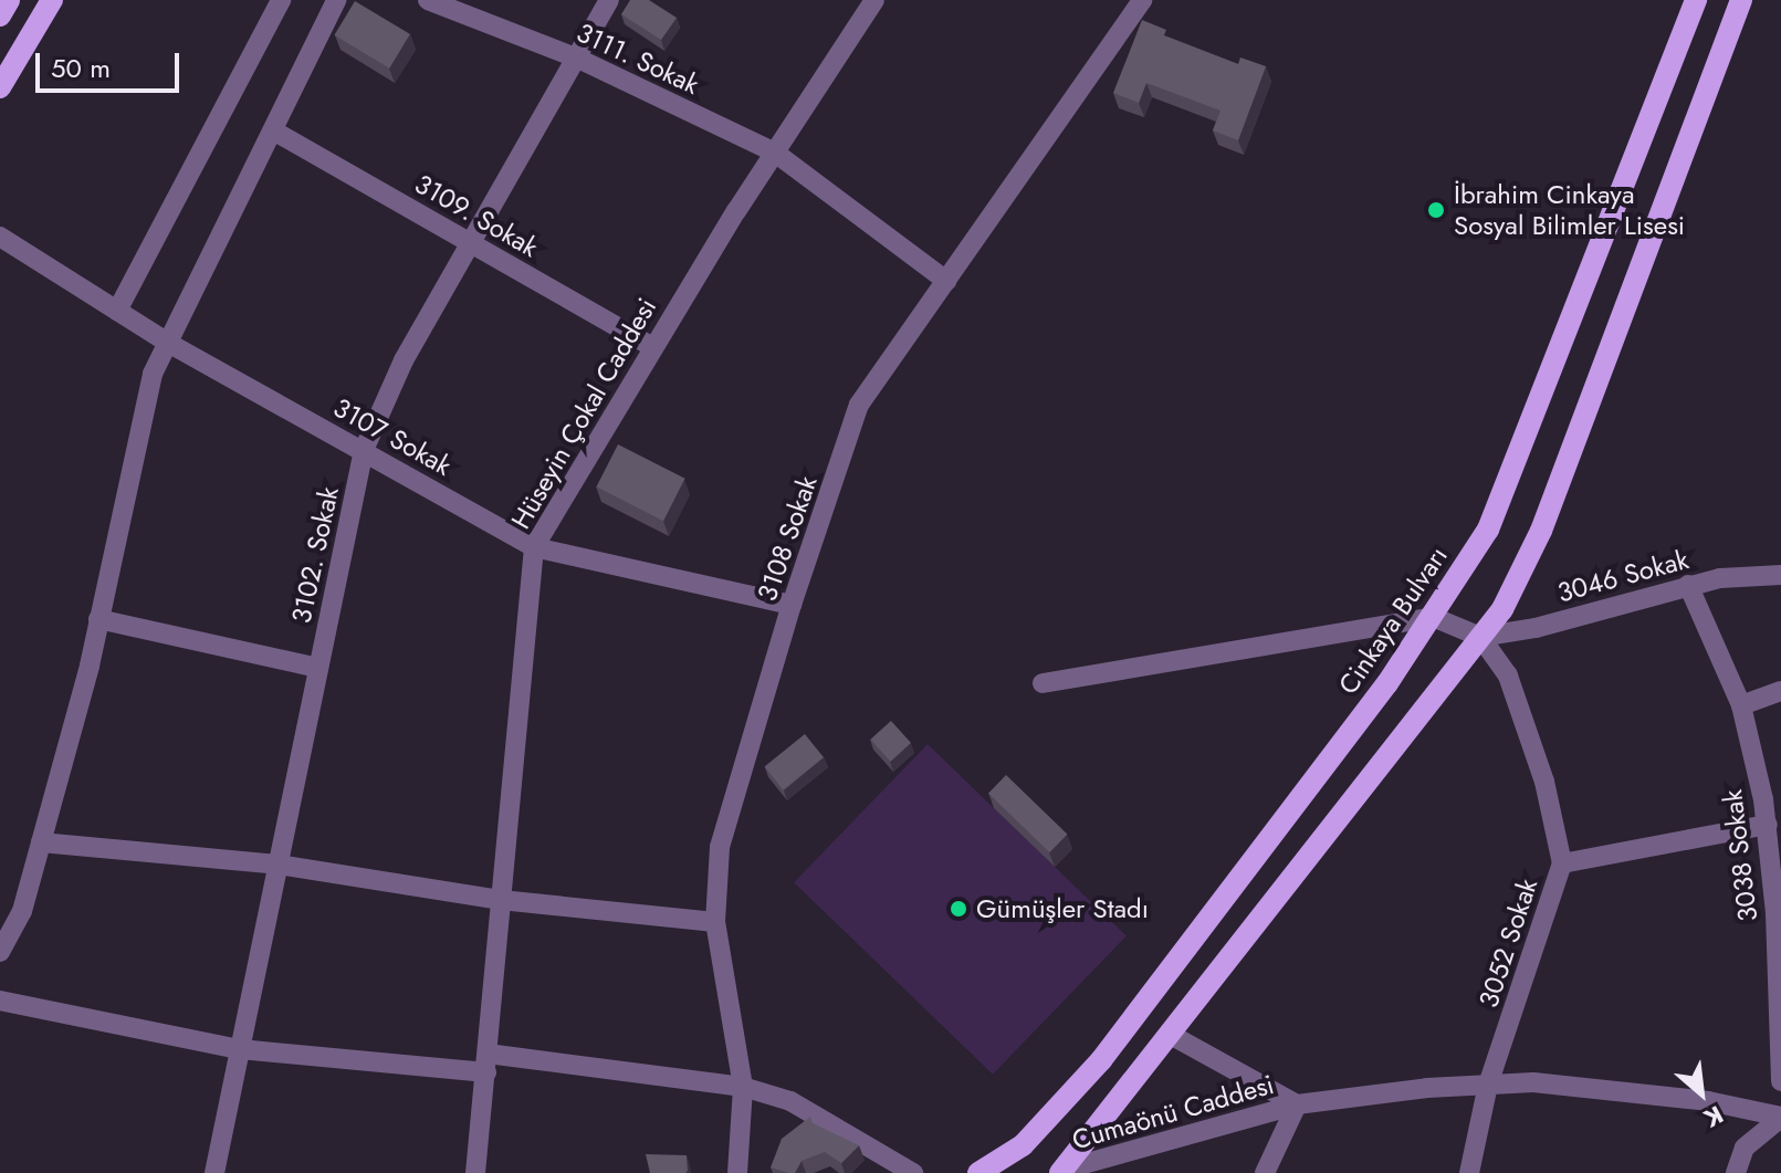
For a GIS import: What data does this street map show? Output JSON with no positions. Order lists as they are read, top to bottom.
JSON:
{
  "streets": {
    "main road": ["Cinkaya Bulvarı"],
    "street": [
      "3111. Sokak",
      "3109. Sokak",
      "Hüseyin Çokal Caddesi",
      "3107 Sokak",
      "3108 Sokak",
      "3102. Sokak",
      "3046 Sokak",
      "3038 Sokak",
      "3052 Sokak",
      "Cumaönü Caddesi"
    ]
  },
  "crossings": [
    ["3111. Sokak", "Hüseyin Çokal Caddesi"],
    ["3111. Sokak", "3108 Sokak"],
    ["3111. Sokak", "3102. Sokak"],
    ["3109. Sokak", "Hüseyin Çokal Caddesi"],
    ["3109. Sokak", "3102. Sokak"],
    ["Hüseyin Çokal Caddesi", "3107 Sokak"],
    ["3107 Sokak", "3108 Sokak"],
    ["3107 Sokak", "3102. Sokak"],
    ["3046 Sokak", "3038 Sokak"],
    ["3046 Sokak", "3052 Sokak"],
    ["3052 Sokak", "Cumaönü Caddesi"]
  ],
  "places": ["İbrahim Cinkaya Sosyal Bilimler Lisesi", "Gümüşler Stadı"],
  "scale_bar": "50 m",
  "north": "bottom right"
}
